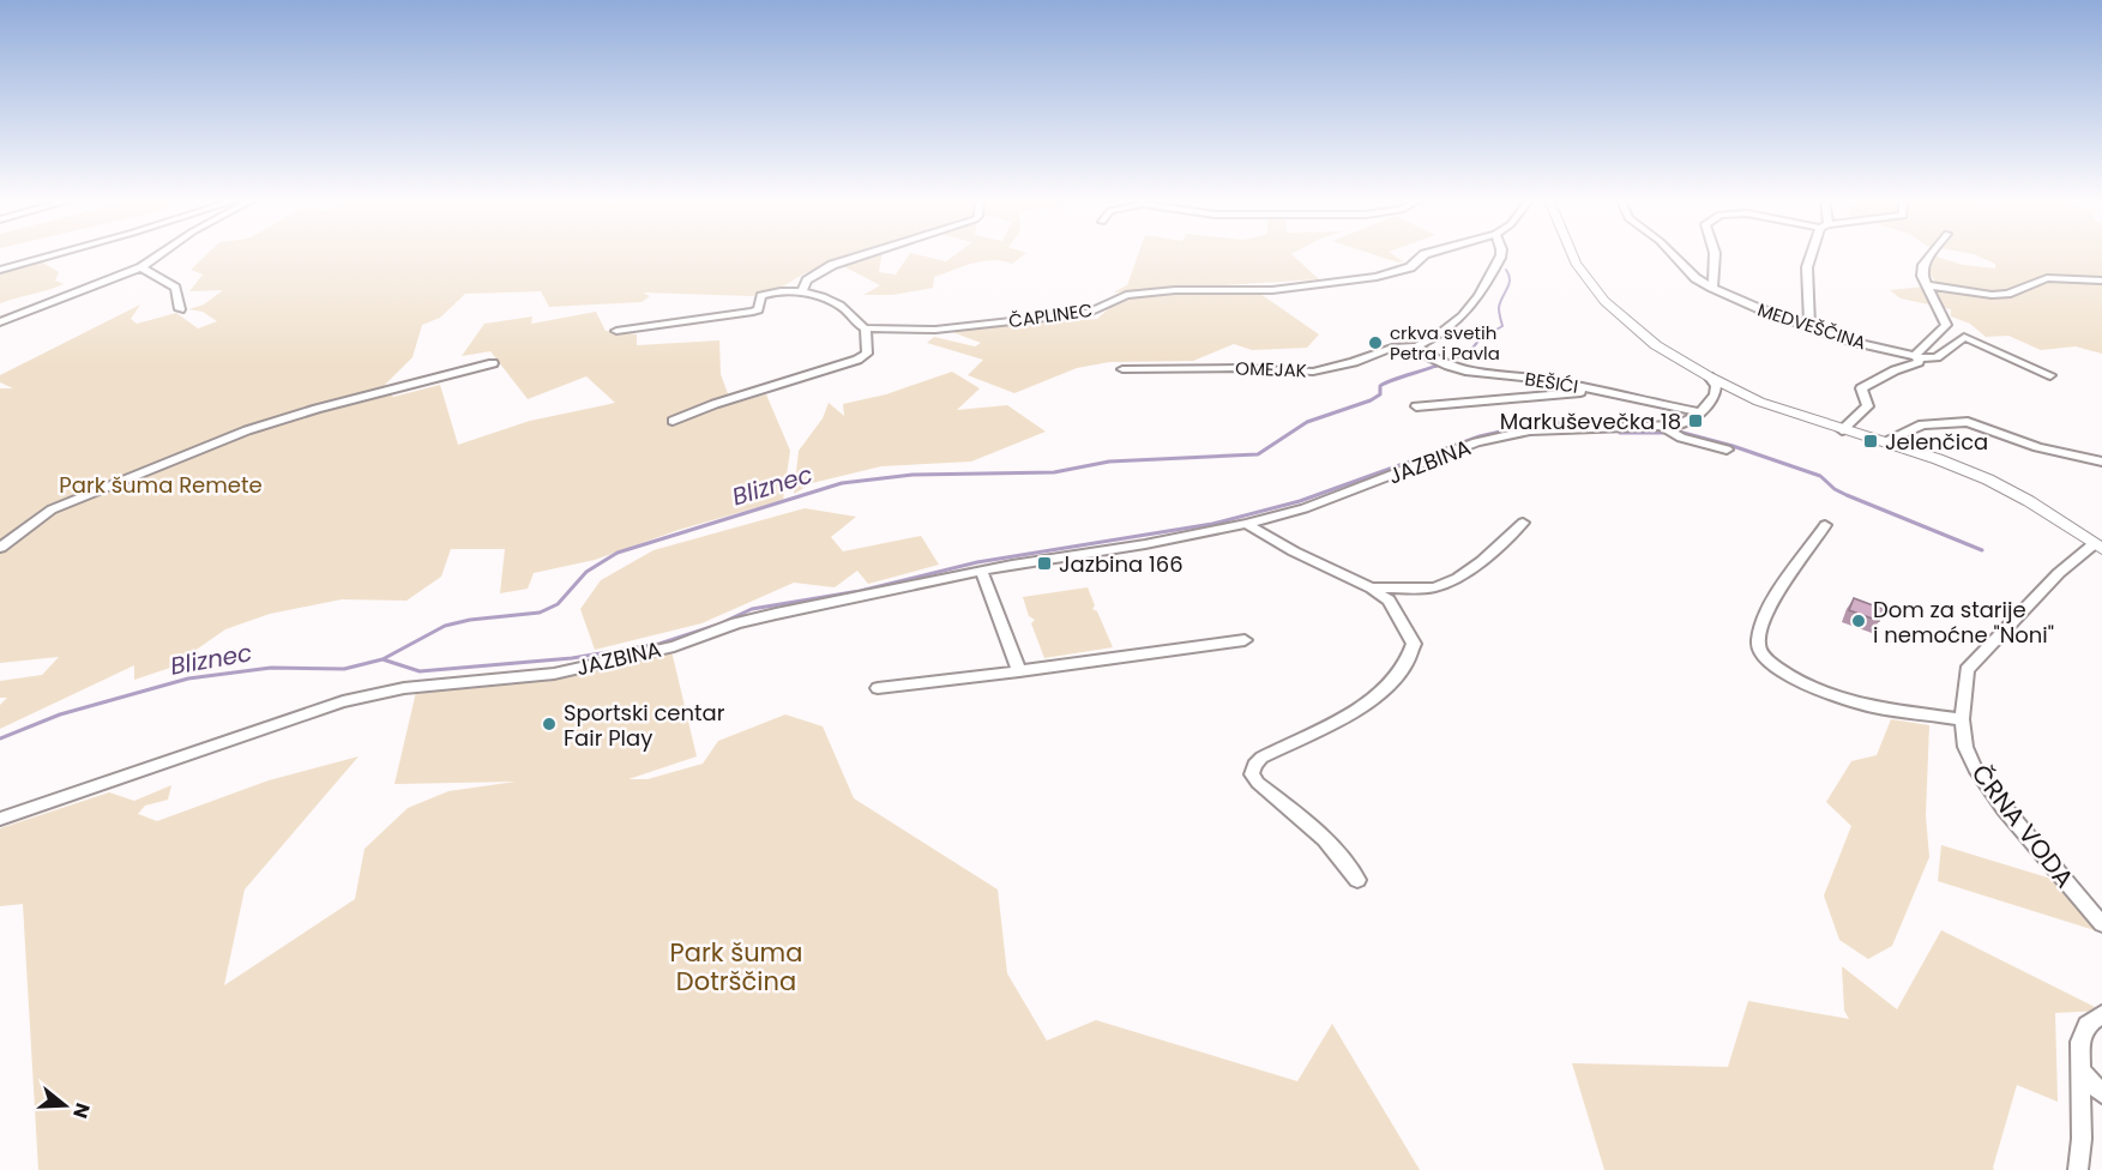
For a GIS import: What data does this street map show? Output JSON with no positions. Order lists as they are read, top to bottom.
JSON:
{
  "streets": {
    "street": [
      "ČAPLINEC",
      "MEDVEŠČINA",
      "OMEJAK",
      "BEŠIĆI",
      "JAZBINA",
      "ČRNA VODA"
    ]
  },
  "crossings": [
    ["OMEJAK", "BEŠIĆI"],
    ["BEŠIĆI", "JAZBINA"]
  ],
  "water": ["Bliznec"],
  "parks": ["Park šuma Remete", "Park šuma Dotrščina"],
  "places": {
    "other": ["crkva svetih Petra i Pavla", "Dom za starije i nemoćne \"Noni\"", "Sportski centar Fair Play"],
    "transit": ["Markuševečka 18", "Jelenčica", "Jazbina 166"]
  },
  "north": "right"
}
